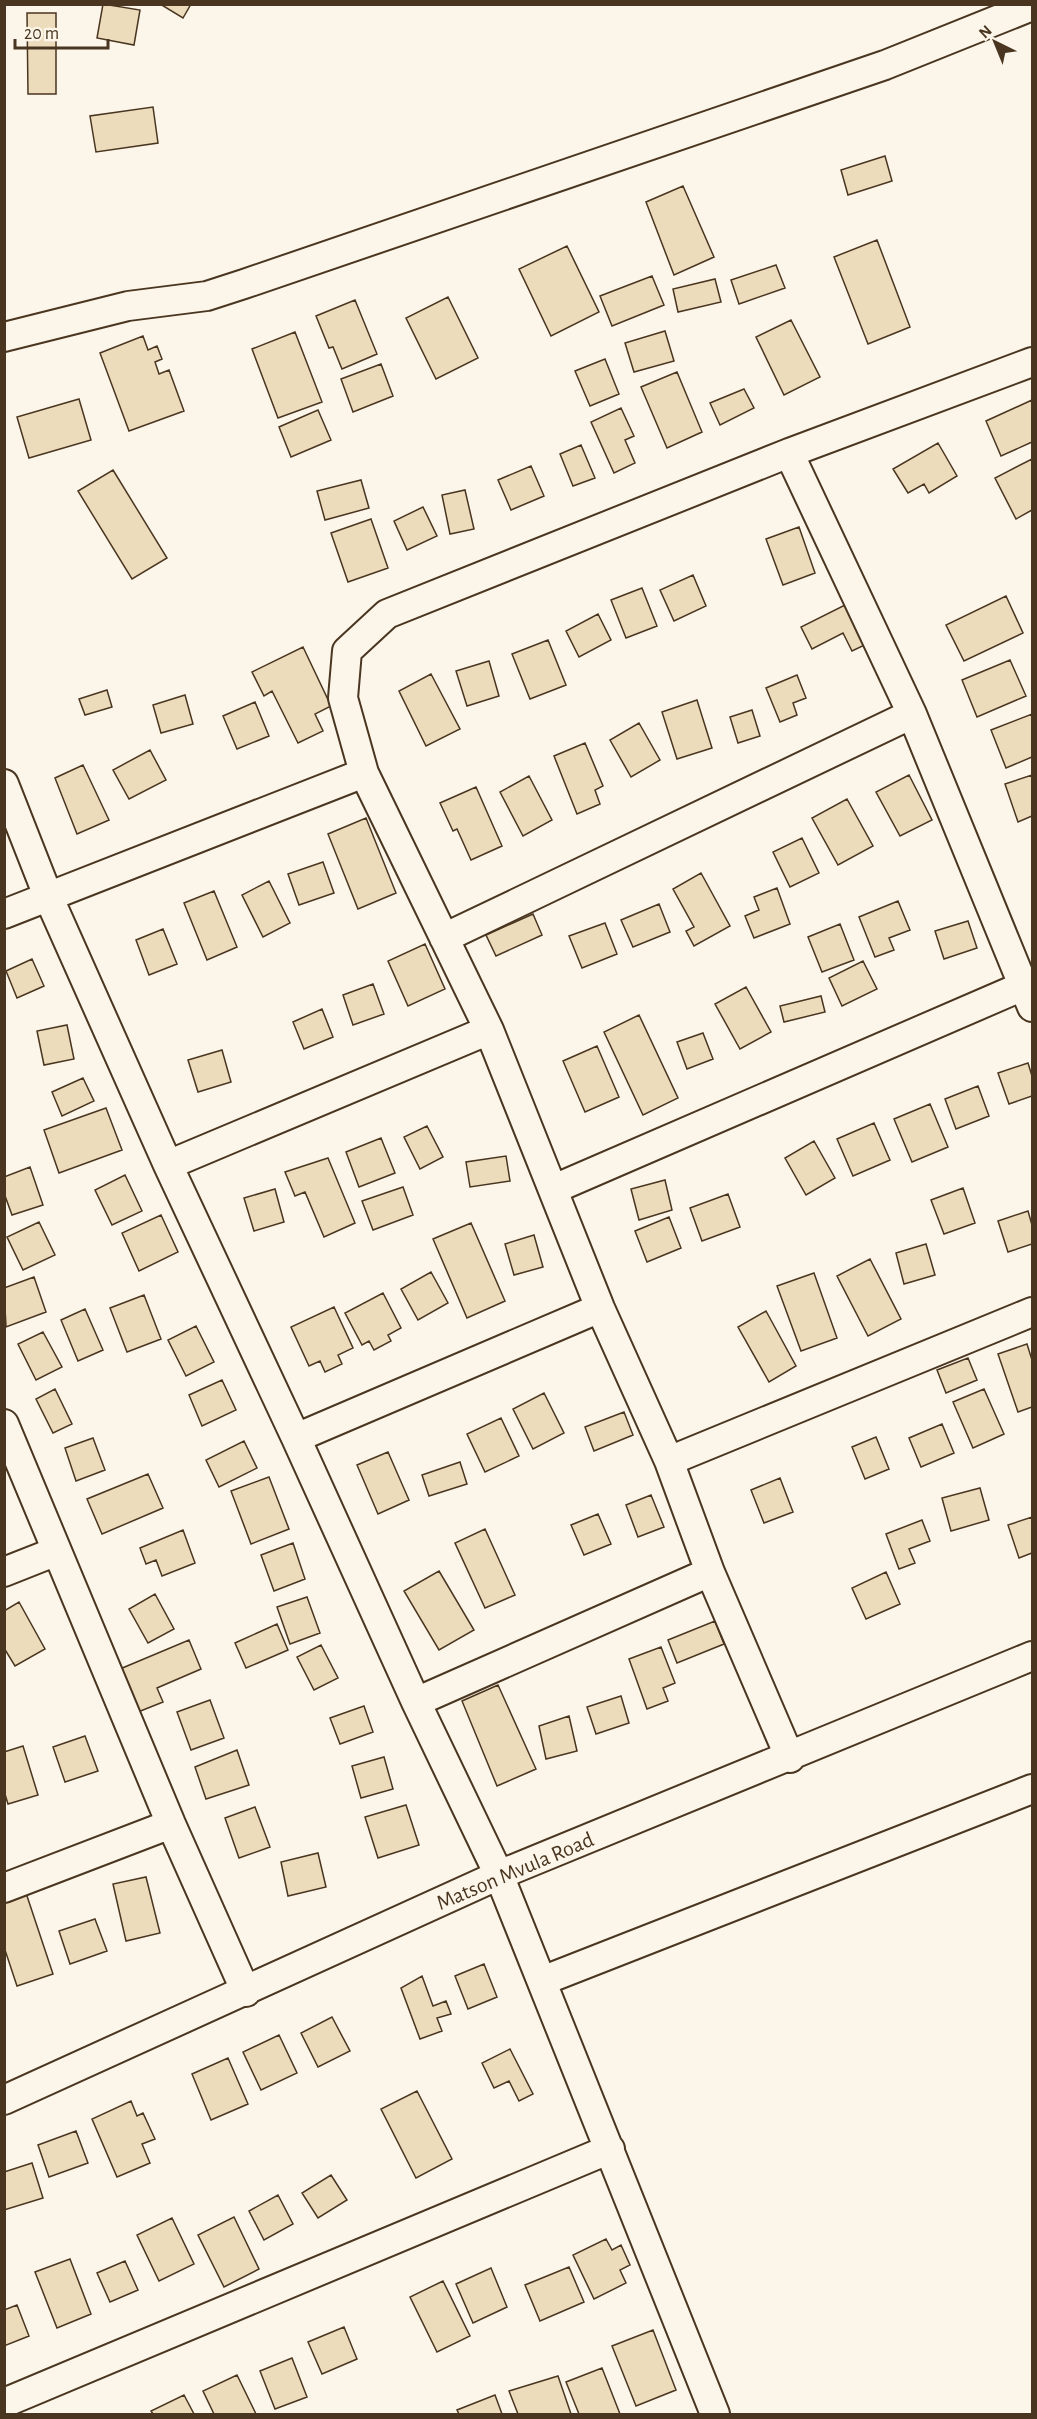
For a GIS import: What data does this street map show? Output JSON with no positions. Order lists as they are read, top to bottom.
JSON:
{
  "streets": {
    "street": ["Matson Mvula Road"]
  },
  "scale_bar": "20 m",
  "north": "top left"
}
